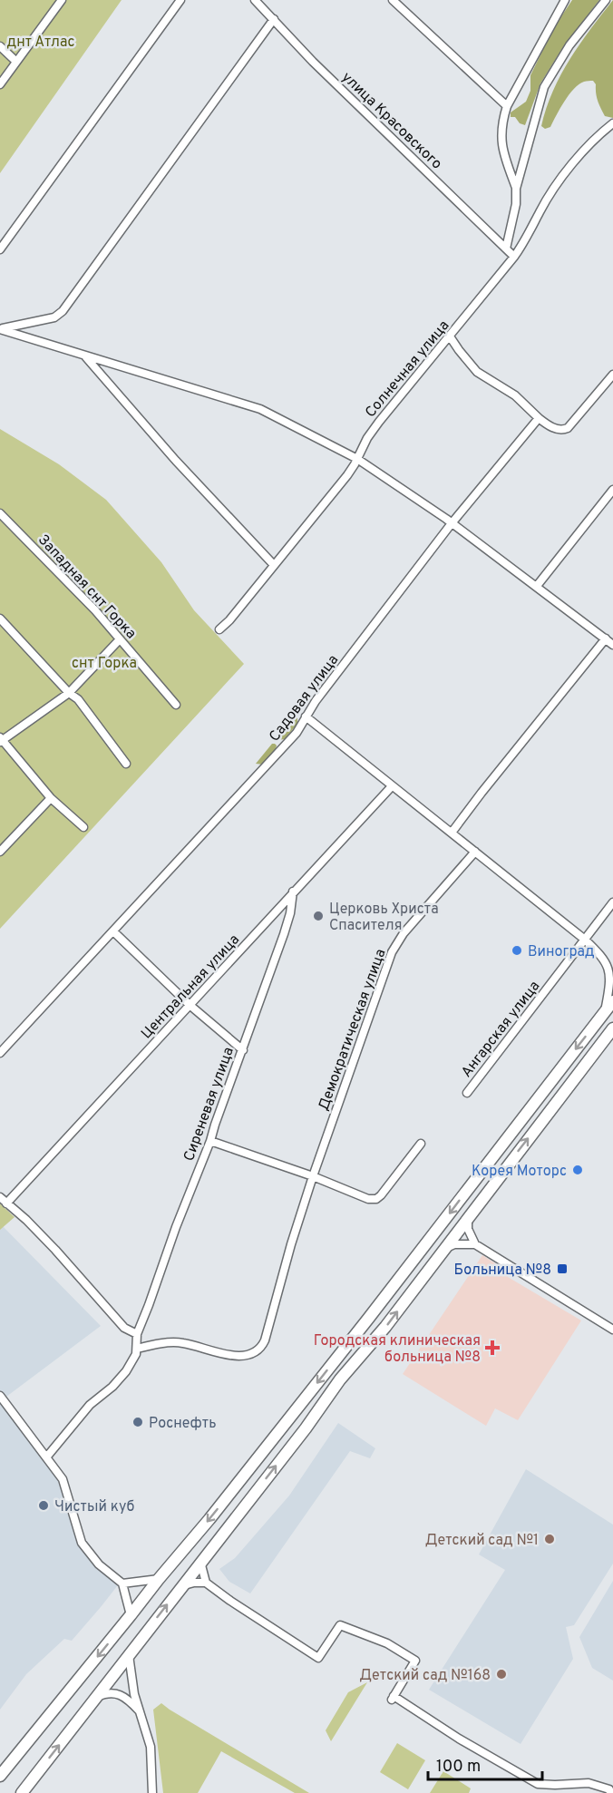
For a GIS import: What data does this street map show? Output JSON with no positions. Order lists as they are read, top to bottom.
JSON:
{
  "streets": {
    "street": [
      "улица Красовского",
      "Солнечная улица",
      "Западная снт Горка",
      "Садовая улица",
      "Центральная улица",
      "Ангарская улица",
      "Демократическая улица",
      "Сиреневая улица"
    ]
  },
  "crossings": [
    ["улица Красовского", "Солнечная улица"],
    ["Центральная улица", "Сиреневая улица"],
    ["Демократическая улица", "Сиреневая улица"]
  ],
  "parks": ["днт Атлас", "снт Горка"],
  "places": {
    "other": [
      "Церковь Христа Спасителя",
      "Виноград",
      "Корея Моторс",
      "Роснефть",
      "Чистый куб",
      "Детский сад №1",
      "Детский сад №168"
    ],
    "transit": ["Больница №8"],
    "health": ["Городская клиническая больница №8"]
  },
  "scale_bar": "100 m"
}
